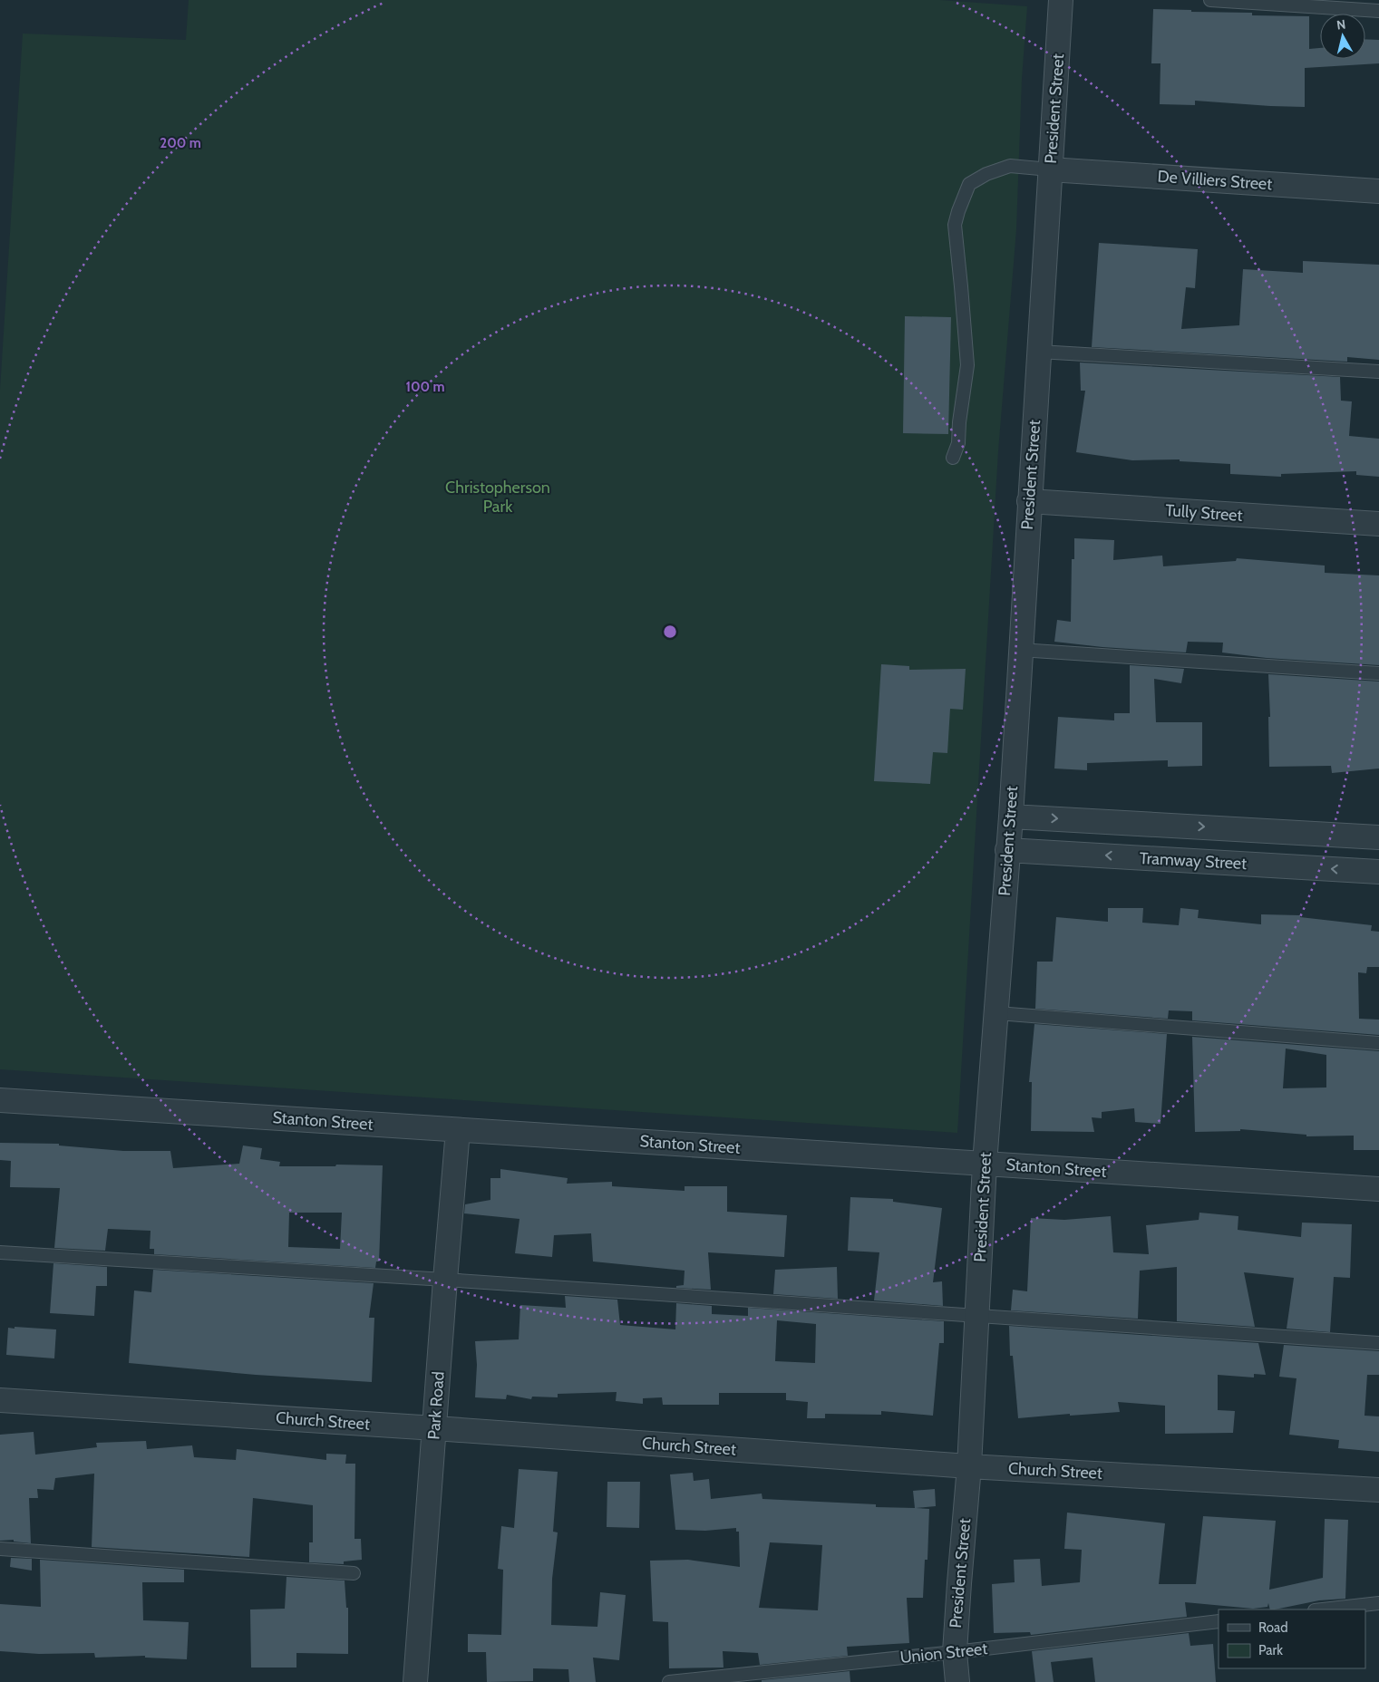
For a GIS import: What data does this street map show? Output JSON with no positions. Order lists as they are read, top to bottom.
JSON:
{
  "streets": {
    "street": [
      "President Street",
      "De Villiers Street",
      "Tully Street",
      "Tramway Street",
      "Stanton Street",
      "Park Road",
      "Church Street"
    ],
    "lane": ["Union Street"]
  },
  "crossings": [
    ["President Street", "De Villiers Street"],
    ["President Street", "Tully Street"],
    ["President Street", "Tramway Street"],
    ["President Street", "Stanton Street"],
    ["President Street", "Church Street"],
    ["President Street", "Union Street"],
    ["Stanton Street", "Park Road"],
    ["Park Road", "Church Street"]
  ],
  "parks": ["Christopherson Park"],
  "legend": ["Road", "Park"],
  "north": "top",
  "rings": ["200 m", "100 m"]
}
